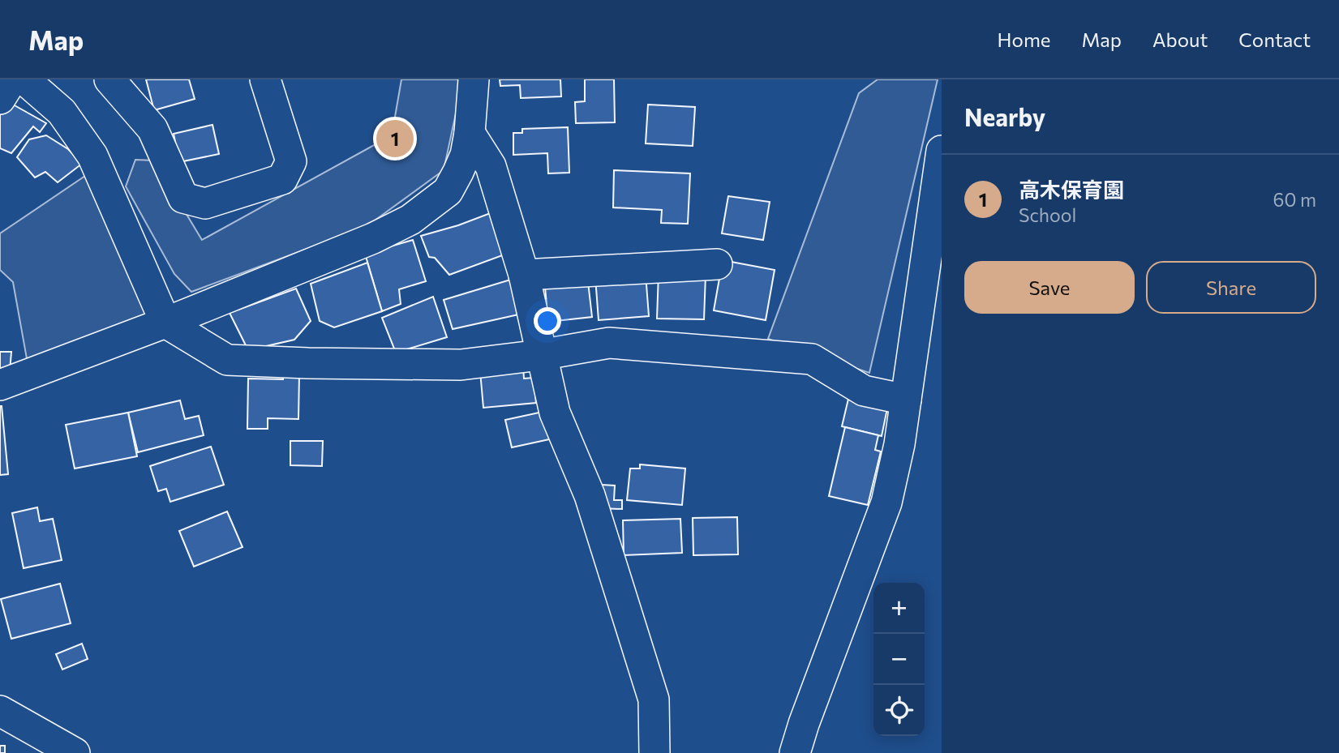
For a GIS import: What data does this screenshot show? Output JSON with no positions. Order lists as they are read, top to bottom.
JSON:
{
  "page": {
    "header": "Map",
    "nav": [
      "Home",
      "Map",
      "About",
      "Contact"
    ],
    "heading": "Nearby",
    "pins": "1",
    "list": [
      {
        "mark": "1",
        "name": "高木保育園",
        "note": "School",
        "value": "60 m"
      }
    ],
    "buttons": ["Save", "Share"],
    "map_buttons": ["+", "−"]
  }
}
